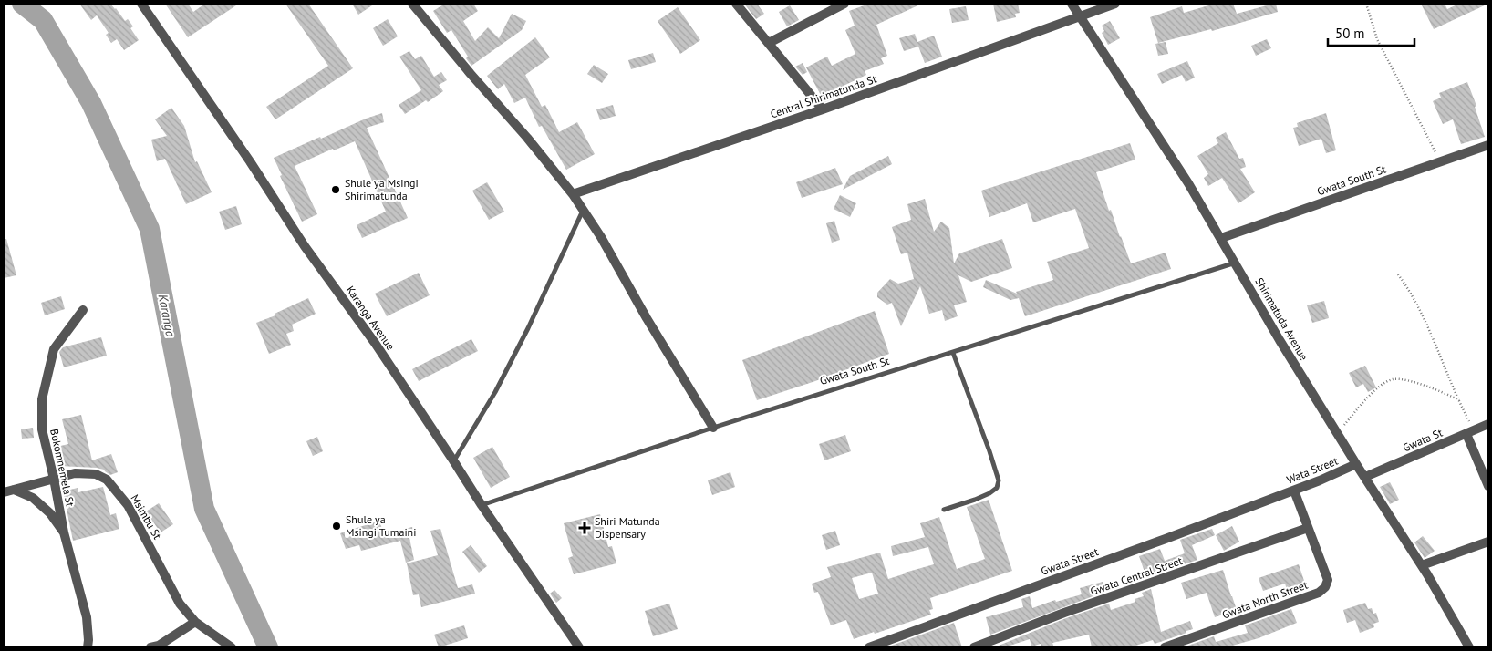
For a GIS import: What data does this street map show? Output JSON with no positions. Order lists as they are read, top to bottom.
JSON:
{
  "streets": {
    "street": [
      "Central Shirimatunda St",
      "Gwata South St",
      "Karanga Avenue",
      "Shirimatuda Avenue",
      "Gwata St",
      "Bokomnemela St",
      "Wata Street",
      "Msimbu St",
      "Gwata Street",
      "Gwata Central Street",
      "Gwata North Street"
    ]
  },
  "crossings": [
    ["Central Shirimatunda St", "Shirimatuda Avenue"],
    ["Gwata South St", "Karanga Avenue"],
    ["Gwata South St", "Shirimatuda Avenue"],
    ["Shirimatuda Avenue", "Gwata St"],
    ["Shirimatuda Avenue", "Wata Street"],
    ["Bokomnemela St", "Msimbu St"],
    ["Wata Street", "Gwata Street"],
    ["Wata Street", "Gwata North Street"],
    ["Gwata Central Street", "Gwata North Street"]
  ],
  "water": ["Karanga"],
  "places": {
    "other": ["Shule ya Msingi Shirimatunda", "Shule ya Msingi Tumaini"],
    "health": ["Shiri Matunda Dispensary"]
  },
  "scale_bar": "50 m"
}
